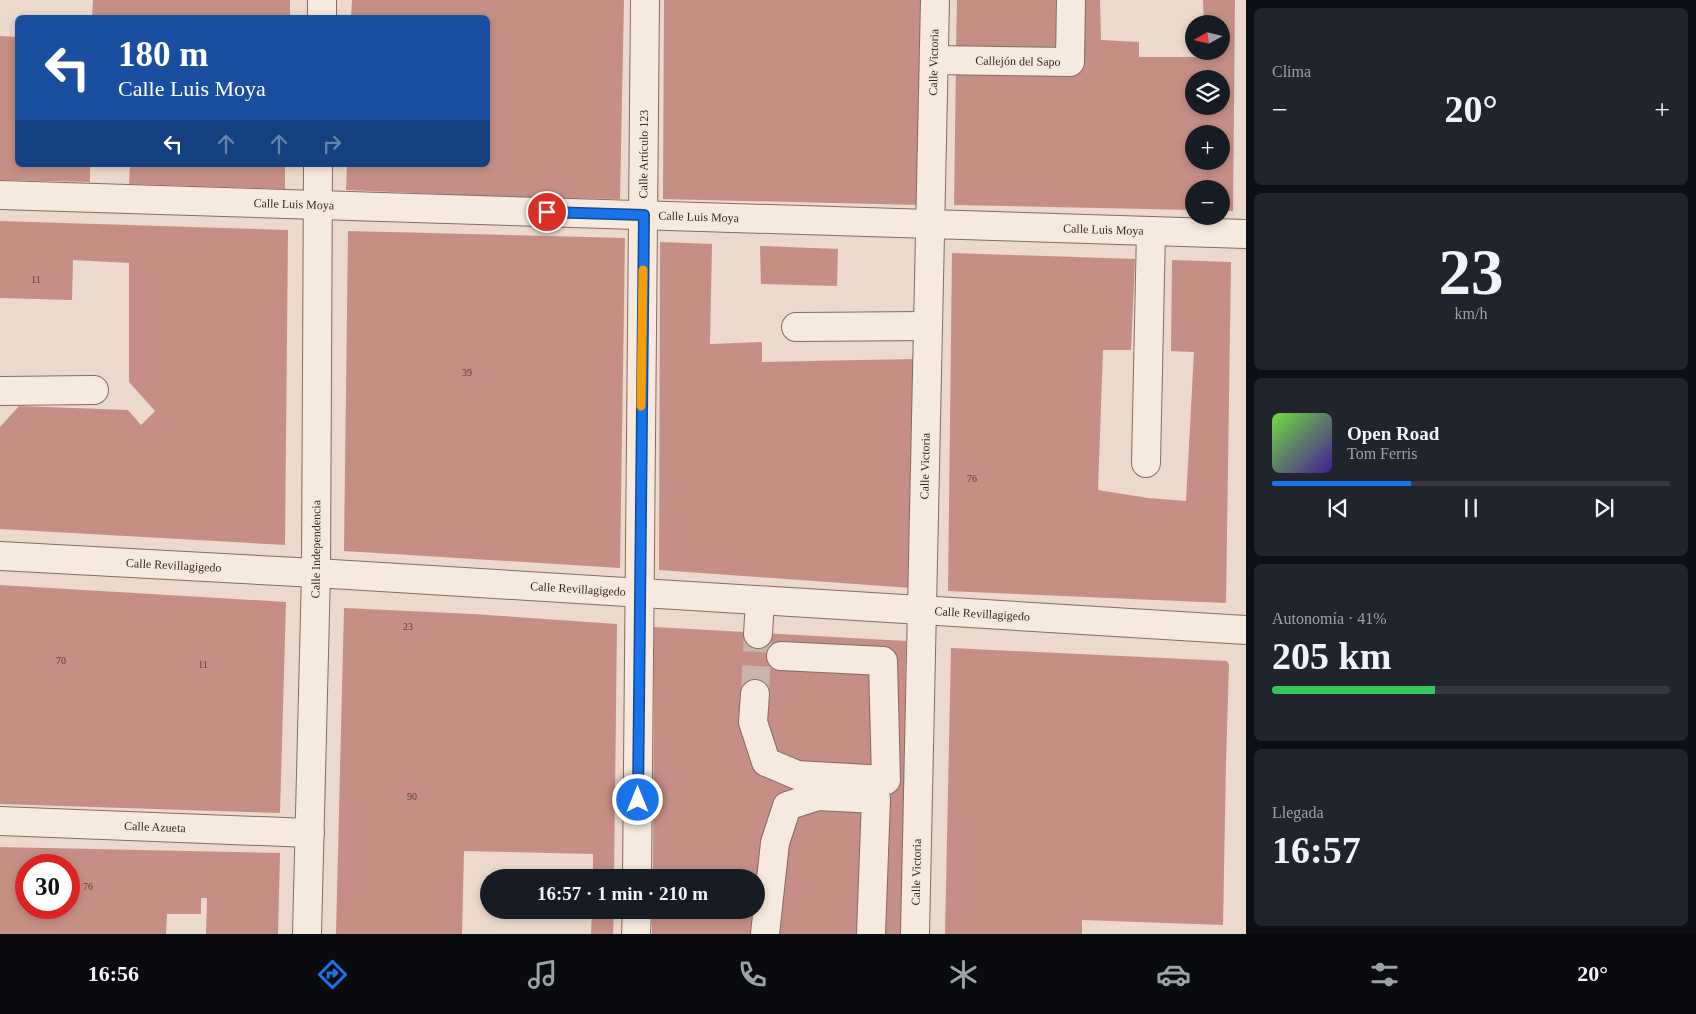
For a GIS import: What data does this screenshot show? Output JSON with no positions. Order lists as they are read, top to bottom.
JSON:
{
  "streets": {
    "street": [
      "Callejón del Sapo",
      "Calle Victoria",
      "Calle Artículo 123",
      "Calle Luis Moya",
      "Calle Independencia",
      "Calle Revillagigedo",
      "Calle Azueta"
    ]
  },
  "crossings": [
    ["Callejón del Sapo", "Calle Victoria"],
    ["Calle Victoria", "Calle Luis Moya"],
    ["Calle Victoria", "Calle Revillagigedo"],
    ["Calle Artículo 123", "Calle Luis Moya"],
    ["Calle Artículo 123", "Calle Revillagigedo"],
    ["Calle Luis Moya", "Calle Independencia"],
    ["Calle Independencia", "Calle Revillagigedo"],
    ["Calle Independencia", "Calle Azueta"]
  ],
  "house_numbers": [
    "11",
    "39",
    "76",
    "23",
    "70",
    "11",
    "90",
    "76"
  ],
  "north": "left",
  "page": {
    "tile": [
      "Clima",
      ["23", "km/h"],
      ["Autonomía · 41%", "205 km"],
      ["Llegada", "16:57"]
    ],
    "map_buttons": ["+", "−"],
    "turn": ["180 m", "Calle Luis Moya"],
    "heat": ["−", "20°", "+"],
    "song": ["Open Road", "Tom Ferris"],
    "limit": "30",
    "trip": "16:57 · 1 min · 210 m",
    "tabs": ["16:56", "20°"]
  }
}
